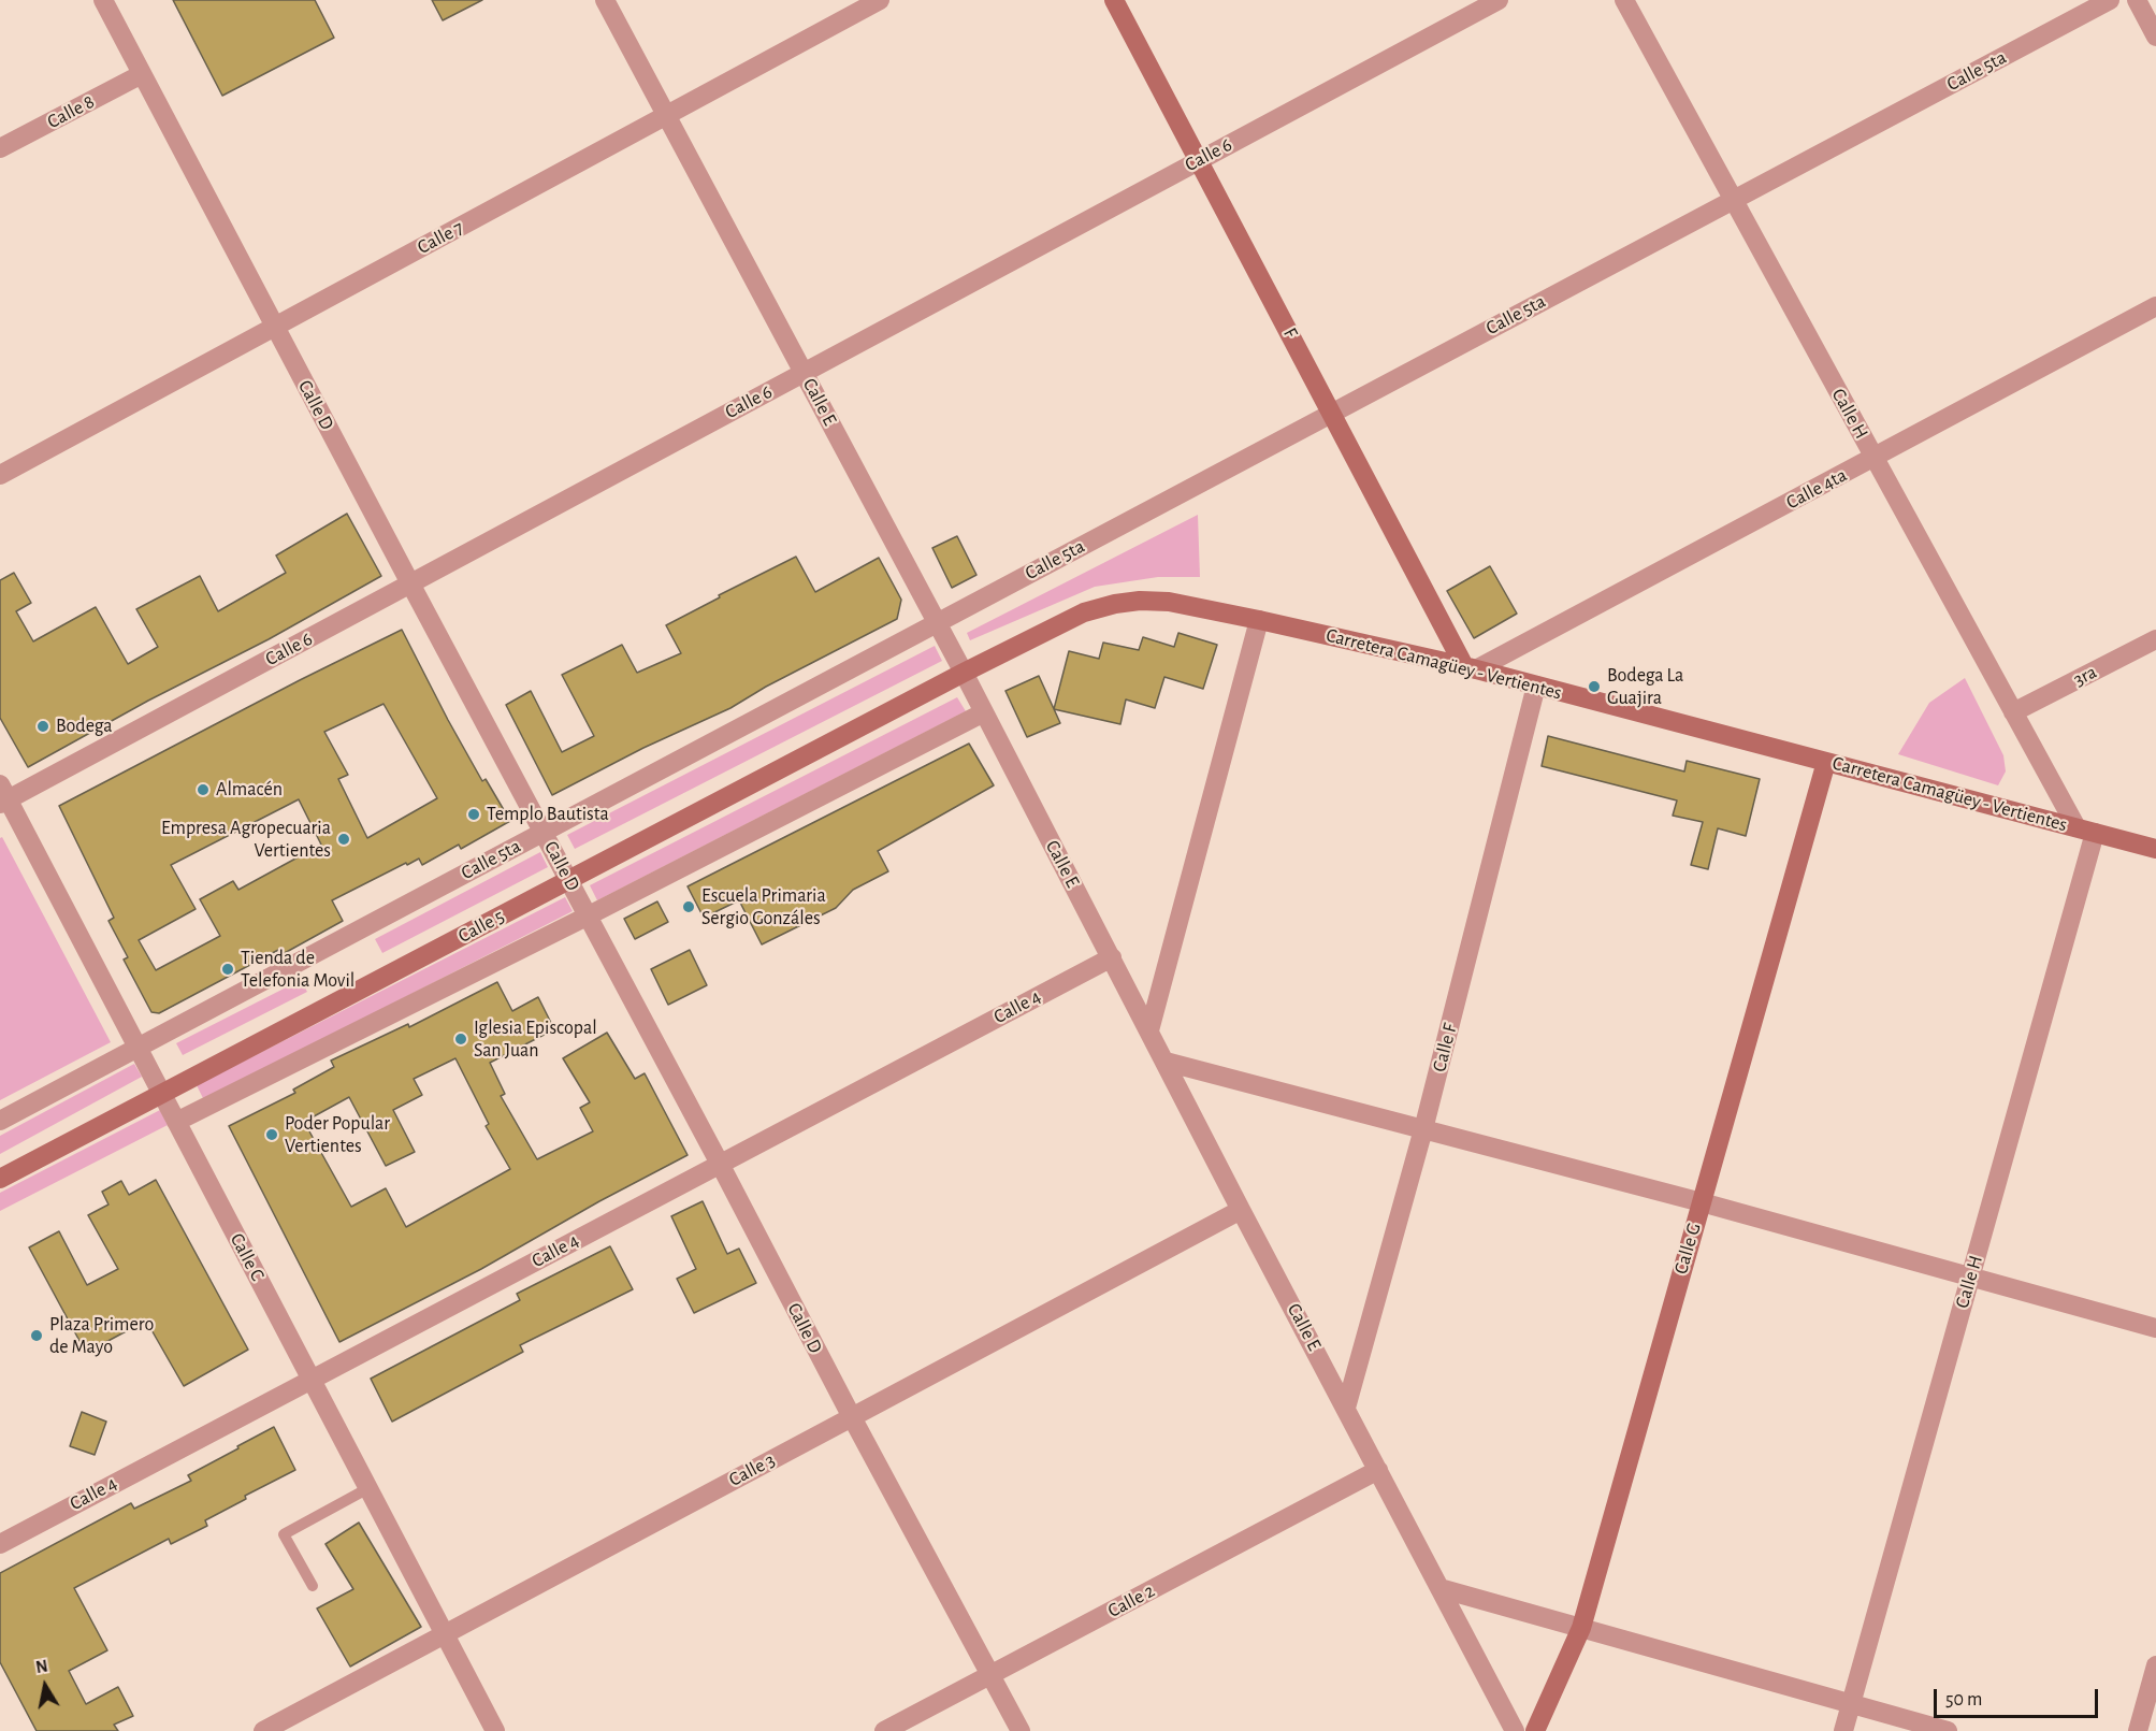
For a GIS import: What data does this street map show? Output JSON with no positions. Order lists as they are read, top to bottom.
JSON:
{
  "streets": {
    "main road": [
      "F",
      "Carretera Camagüey - Vertientes",
      "Calle 5",
      "Calle G"
    ],
    "street": [
      "Calle 5ta",
      "Calle 8",
      "Calle 6",
      "Calle 7",
      "Calle E",
      "Calle D",
      "Calle H",
      "Calle 4ta",
      "3ra",
      "Calle 4",
      "Calle F",
      "Calle C",
      "Calle 3",
      "Calle 2"
    ]
  },
  "crossings": [
    ["Calle 5ta", "F"],
    ["Calle 5ta", "Calle E"],
    ["Calle 5ta", "Calle D"],
    ["Calle 5ta", "Calle H"],
    ["Calle 5ta", "Calle C"],
    ["Calle 8", "Calle D"],
    ["Calle 6", "F"],
    ["Calle 6", "Calle E"],
    ["Calle 6", "Calle D"],
    ["Calle 6", "Calle C"],
    ["Calle 7", "Calle E"],
    ["Calle 7", "Calle D"],
    ["F", "Calle 4ta"],
    ["F", "Carretera Camagüey - Vertientes"],
    ["Calle E", "Carretera Camagüey - Vertientes"],
    ["Calle E", "Calle 5"],
    ["Calle E", "Calle 4"],
    ["Calle E", "Calle F"],
    ["Calle E", "Calle 3"],
    ["Calle E", "Calle 2"],
    ["Calle D", "Calle 5"],
    ["Calle D", "Calle 4"],
    ["Calle D", "Calle 3"],
    ["Calle D", "Calle 2"],
    ["Calle H", "Calle 4ta"],
    ["Calle H", "Carretera Camagüey - Vertientes"],
    ["Calle H", "3ra"],
    ["Calle 4ta", "Carretera Camagüey - Vertientes"],
    ["Carretera Camagüey - Vertientes", "Calle 5"],
    ["Carretera Camagüey - Vertientes", "Calle F"],
    ["Carretera Camagüey - Vertientes", "Calle G"],
    ["Calle 5", "Calle C"],
    ["Calle 4", "Calle C"],
    ["Calle C", "Calle 3"]
  ],
  "places": [
    "Bodega La Guajira",
    "Bodega",
    "Almacén",
    "Templo Bautista",
    "Empresa Agropecuaria Vertientes",
    "Escuela Primaria Sergio Gonzáles",
    "Tienda de Telefonia Movil",
    "Iglesia Episcopal San Juan",
    "Poder Popular Vertientes",
    "Plaza Primero de Mayo"
  ],
  "scale_bar": "50 m",
  "north": "top"
}
